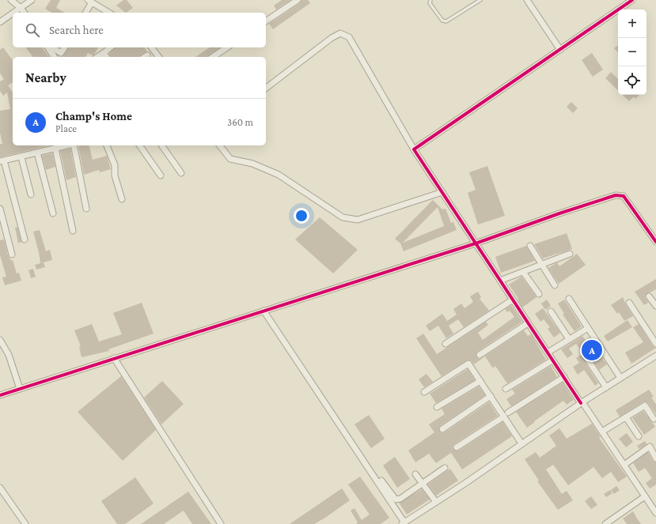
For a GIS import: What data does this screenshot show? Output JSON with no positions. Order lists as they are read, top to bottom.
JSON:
{
  "page": {
    "map_buttons": ["+", "−"],
    "search": "Search here",
    "heading": "Nearby",
    "list": [
      {
        "mark": "A",
        "name": "Champ's Home",
        "note": "Place",
        "value": "360 m"
      }
    ],
    "pins": "A"
  }
}
